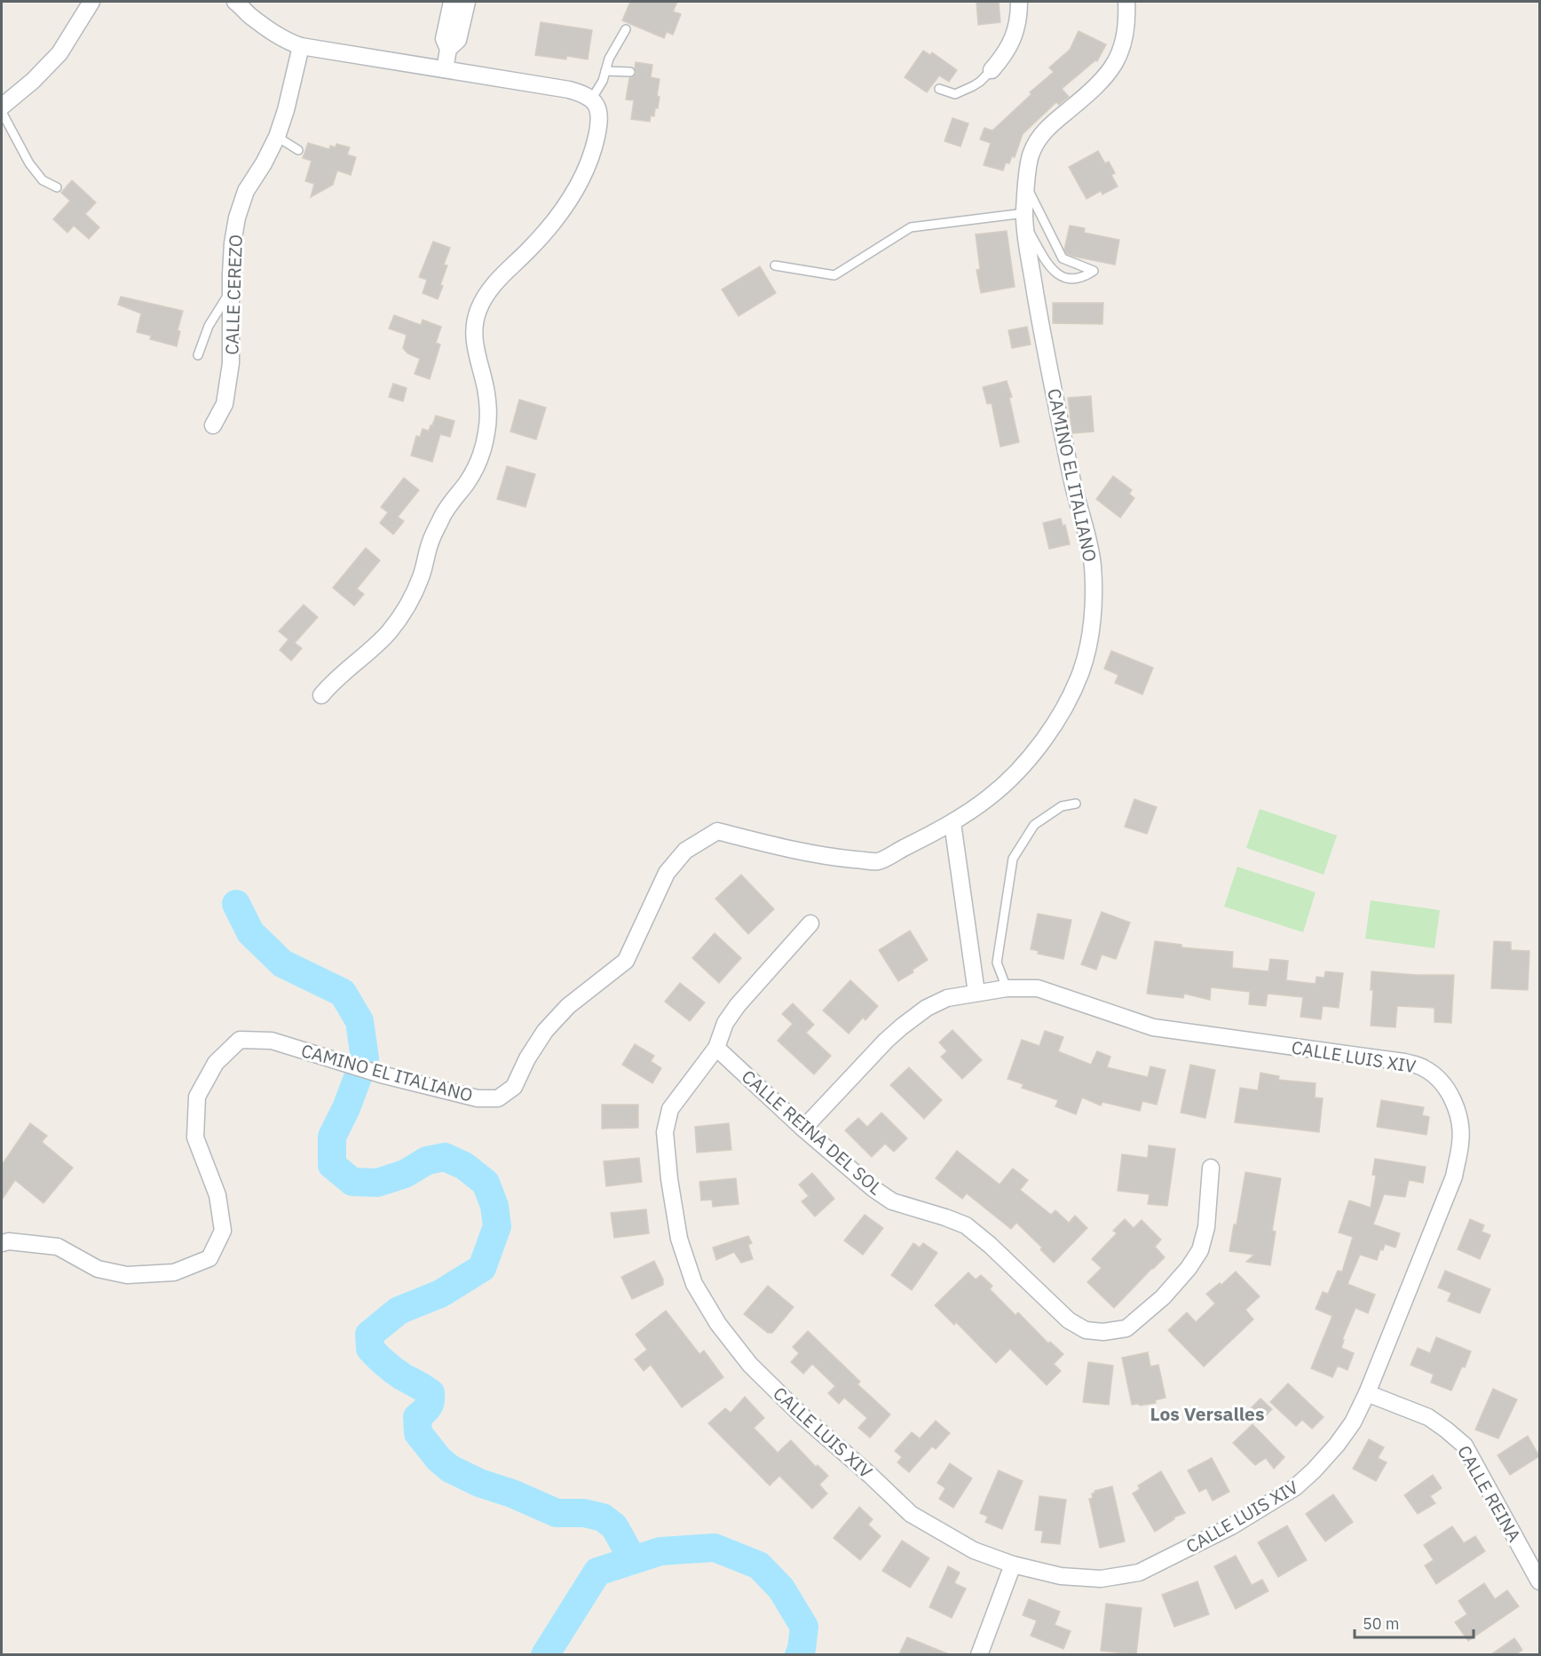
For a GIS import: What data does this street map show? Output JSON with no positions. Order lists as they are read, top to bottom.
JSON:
{
  "streets": {
    "street": [
      "CALLE CEREZO",
      "CAMINO EL ITALIANO",
      "CALLE LUIS XIV",
      "CALLE REINA DEL SOL",
      "CALLE REINA"
    ]
  },
  "crossings": [
    ["CALLE LUIS XIV", "CALLE REINA DEL SOL"],
    ["CALLE LUIS XIV", "CALLE REINA"]
  ],
  "districts": ["Los Versalles"],
  "scale_bar": "50 m"
}
